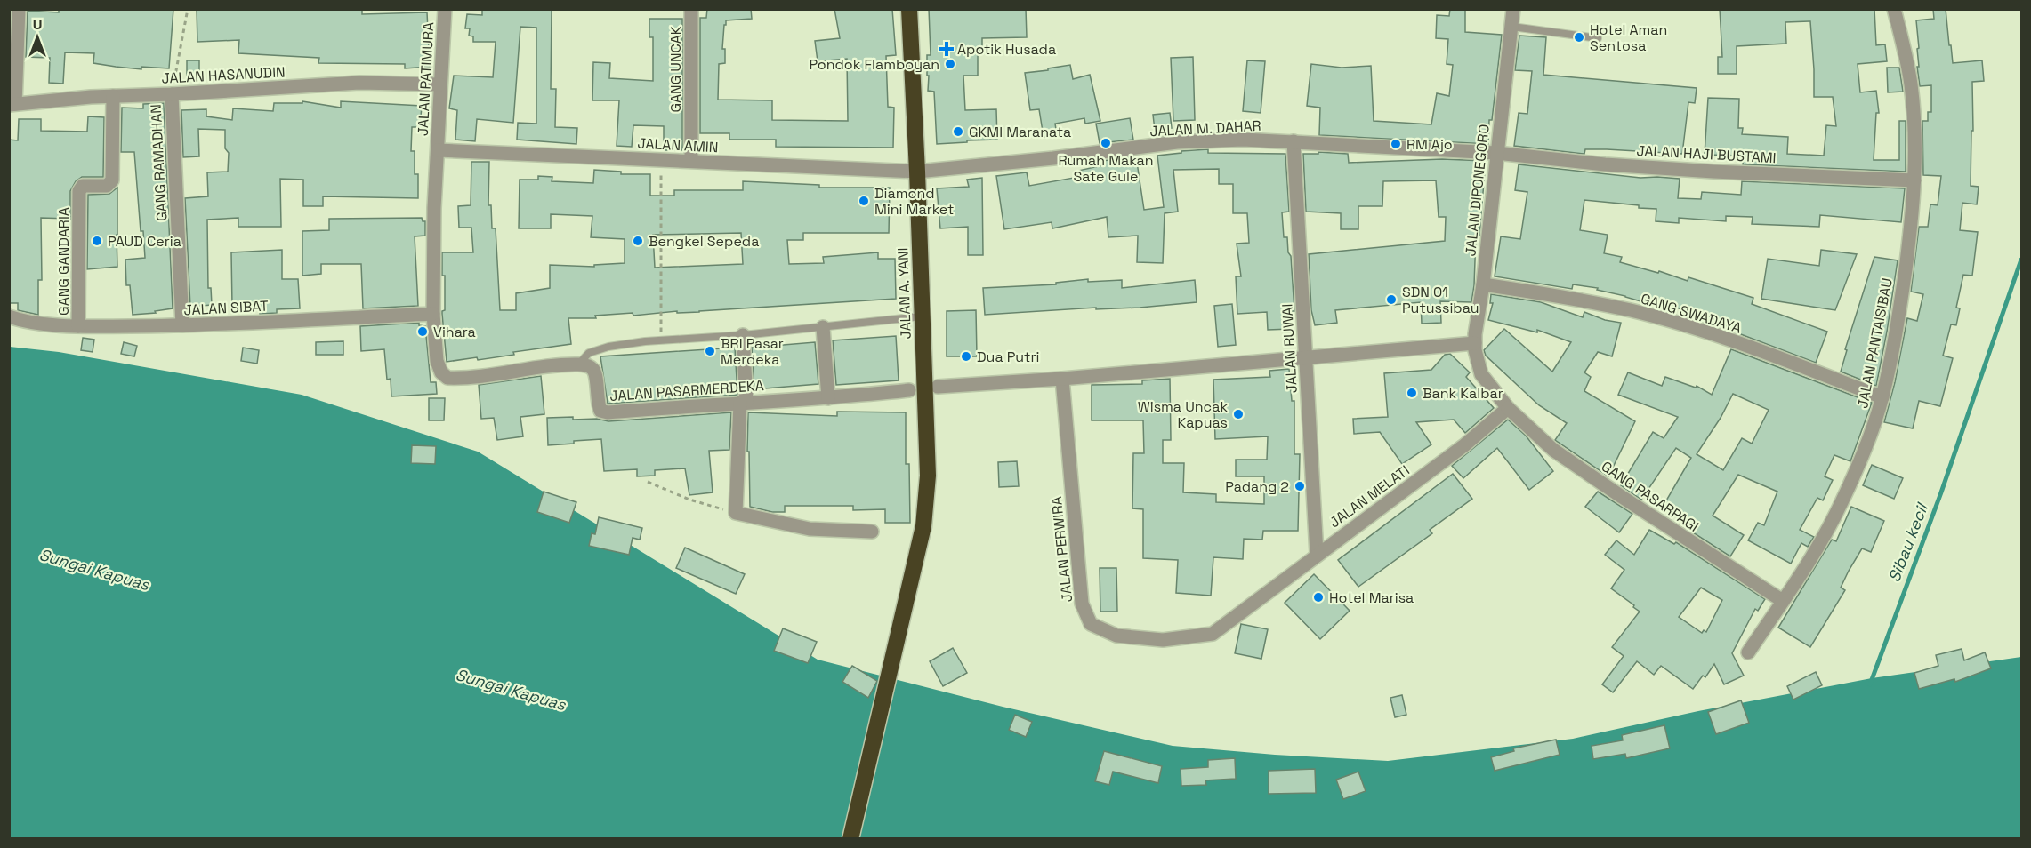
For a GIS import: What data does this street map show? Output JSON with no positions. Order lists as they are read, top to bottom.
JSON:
{
  "streets": {
    "highway": ["JALAN A. YANI"],
    "street": [
      "GANG UNCAK",
      "JALAN HASANUDIN",
      "JALAN PATIMURA",
      "JALAN M. DAHAR",
      "JALAN AMIN",
      "JALAN HAJI BUSTAMI",
      "GANG RAMADHAN",
      "JALAN DIPONEGORO",
      "GANG GANDARIA",
      "JALAN SIBAT",
      "GANG SWADAYA",
      "JALAN PANTAISIBAU",
      "JALAN RUWAI",
      "JALAN PASARMERDEKA",
      "JALAN MELATI",
      "GANG PASARPAGI",
      "JALAN PERWIRA"
    ]
  },
  "crossings": [
    ["GANG UNCAK", "JALAN AMIN"],
    ["JALAN HASANUDIN", "JALAN PATIMURA"],
    ["JALAN HASANUDIN", "GANG RAMADHAN"],
    ["JALAN HASANUDIN", "GANG GANDARIA"],
    ["JALAN PATIMURA", "JALAN AMIN"],
    ["JALAN M. DAHAR", "JALAN AMIN"],
    ["JALAN M. DAHAR", "JALAN HAJI BUSTAMI"],
    ["JALAN M. DAHAR", "JALAN DIPONEGORO"],
    ["JALAN M. DAHAR", "JALAN A. YANI"],
    ["JALAN M. DAHAR", "JALAN RUWAI"],
    ["JALAN AMIN", "JALAN A. YANI"],
    ["JALAN HAJI BUSTAMI", "JALAN DIPONEGORO"],
    ["JALAN HAJI BUSTAMI", "JALAN PANTAISIBAU"],
    ["GANG RAMADHAN", "JALAN SIBAT"],
    ["JALAN DIPONEGORO", "GANG SWADAYA"],
    ["JALAN DIPONEGORO", "JALAN MELATI"],
    ["JALAN DIPONEGORO", "GANG PASARPAGI"],
    ["GANG GANDARIA", "JALAN SIBAT"],
    ["GANG SWADAYA", "JALAN PANTAISIBAU"],
    ["JALAN PANTAISIBAU", "GANG PASARPAGI"],
    ["JALAN RUWAI", "JALAN MELATI"],
    ["JALAN MELATI", "GANG PASARPAGI"],
    ["JALAN MELATI", "JALAN PERWIRA"]
  ],
  "water": ["Sibau kecil", "Sungai Kapuas"],
  "places": {
    "other": [
      "Hotel Aman Sentosa",
      "Pondok Flamboyan",
      "GKMI Maranata",
      "Rumah Makan Sate Gule",
      "RM Ajo",
      "Diamond Mini Market",
      "PAUD Ceria",
      "Bengkel Sepeda",
      "SDN 01 Putussibau",
      "Vihara",
      "BRI Pasar Merdeka",
      "Dua Putri",
      "Bank Kalbar",
      "Wisma Uncak Kapuas",
      "Padang 2",
      "Hotel Marisa"
    ],
    "health": ["Apotik Husada"]
  },
  "north": "top"
}
